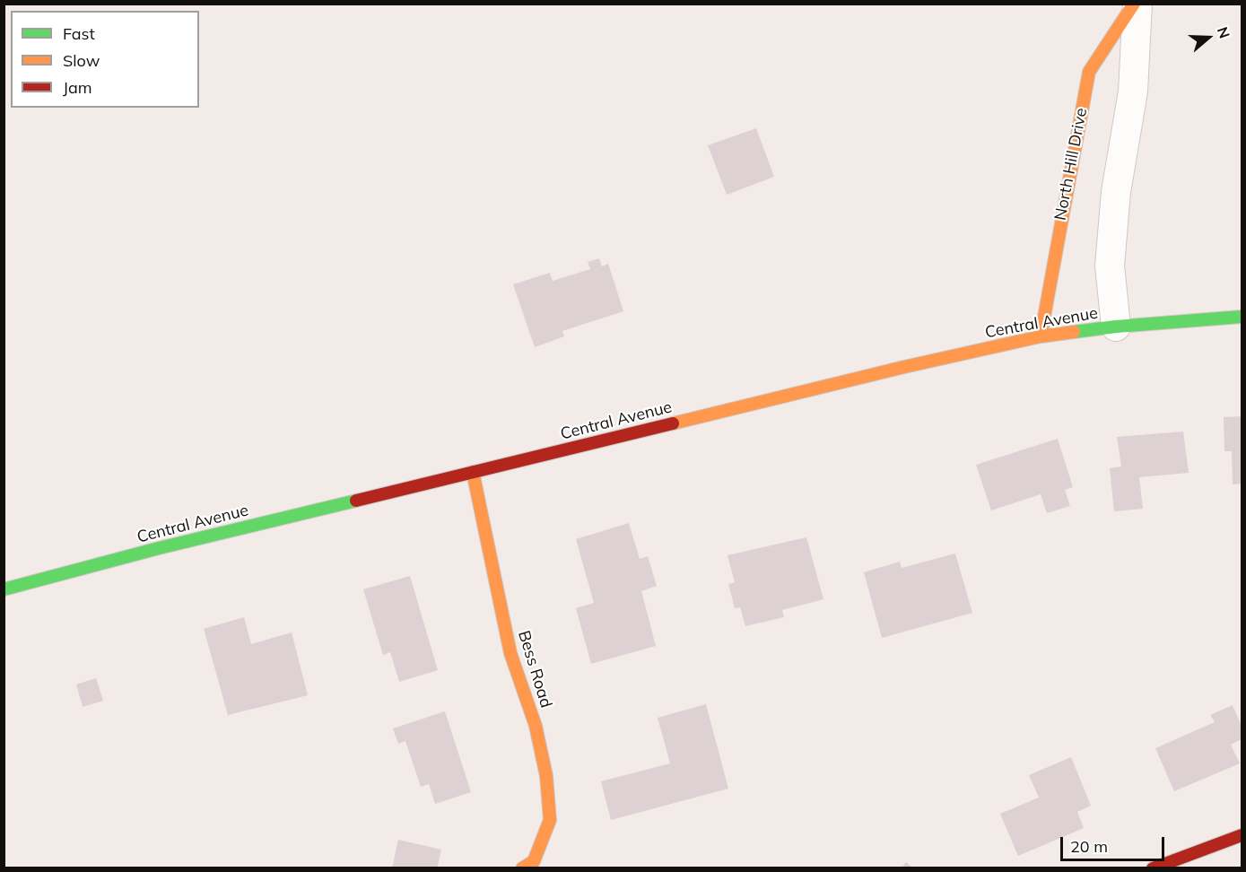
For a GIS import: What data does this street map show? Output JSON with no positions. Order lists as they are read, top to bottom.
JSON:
{
  "streets": {
    "main road": ["North Hill Drive", "Central Avenue", "Bess Road"]
  },
  "crossings": [
    ["North Hill Drive", "Central Avenue"],
    ["Central Avenue", "Bess Road"]
  ],
  "legend": ["Fast", "Slow", "Jam"],
  "scale_bar": "20 m",
  "north": "right"
}
